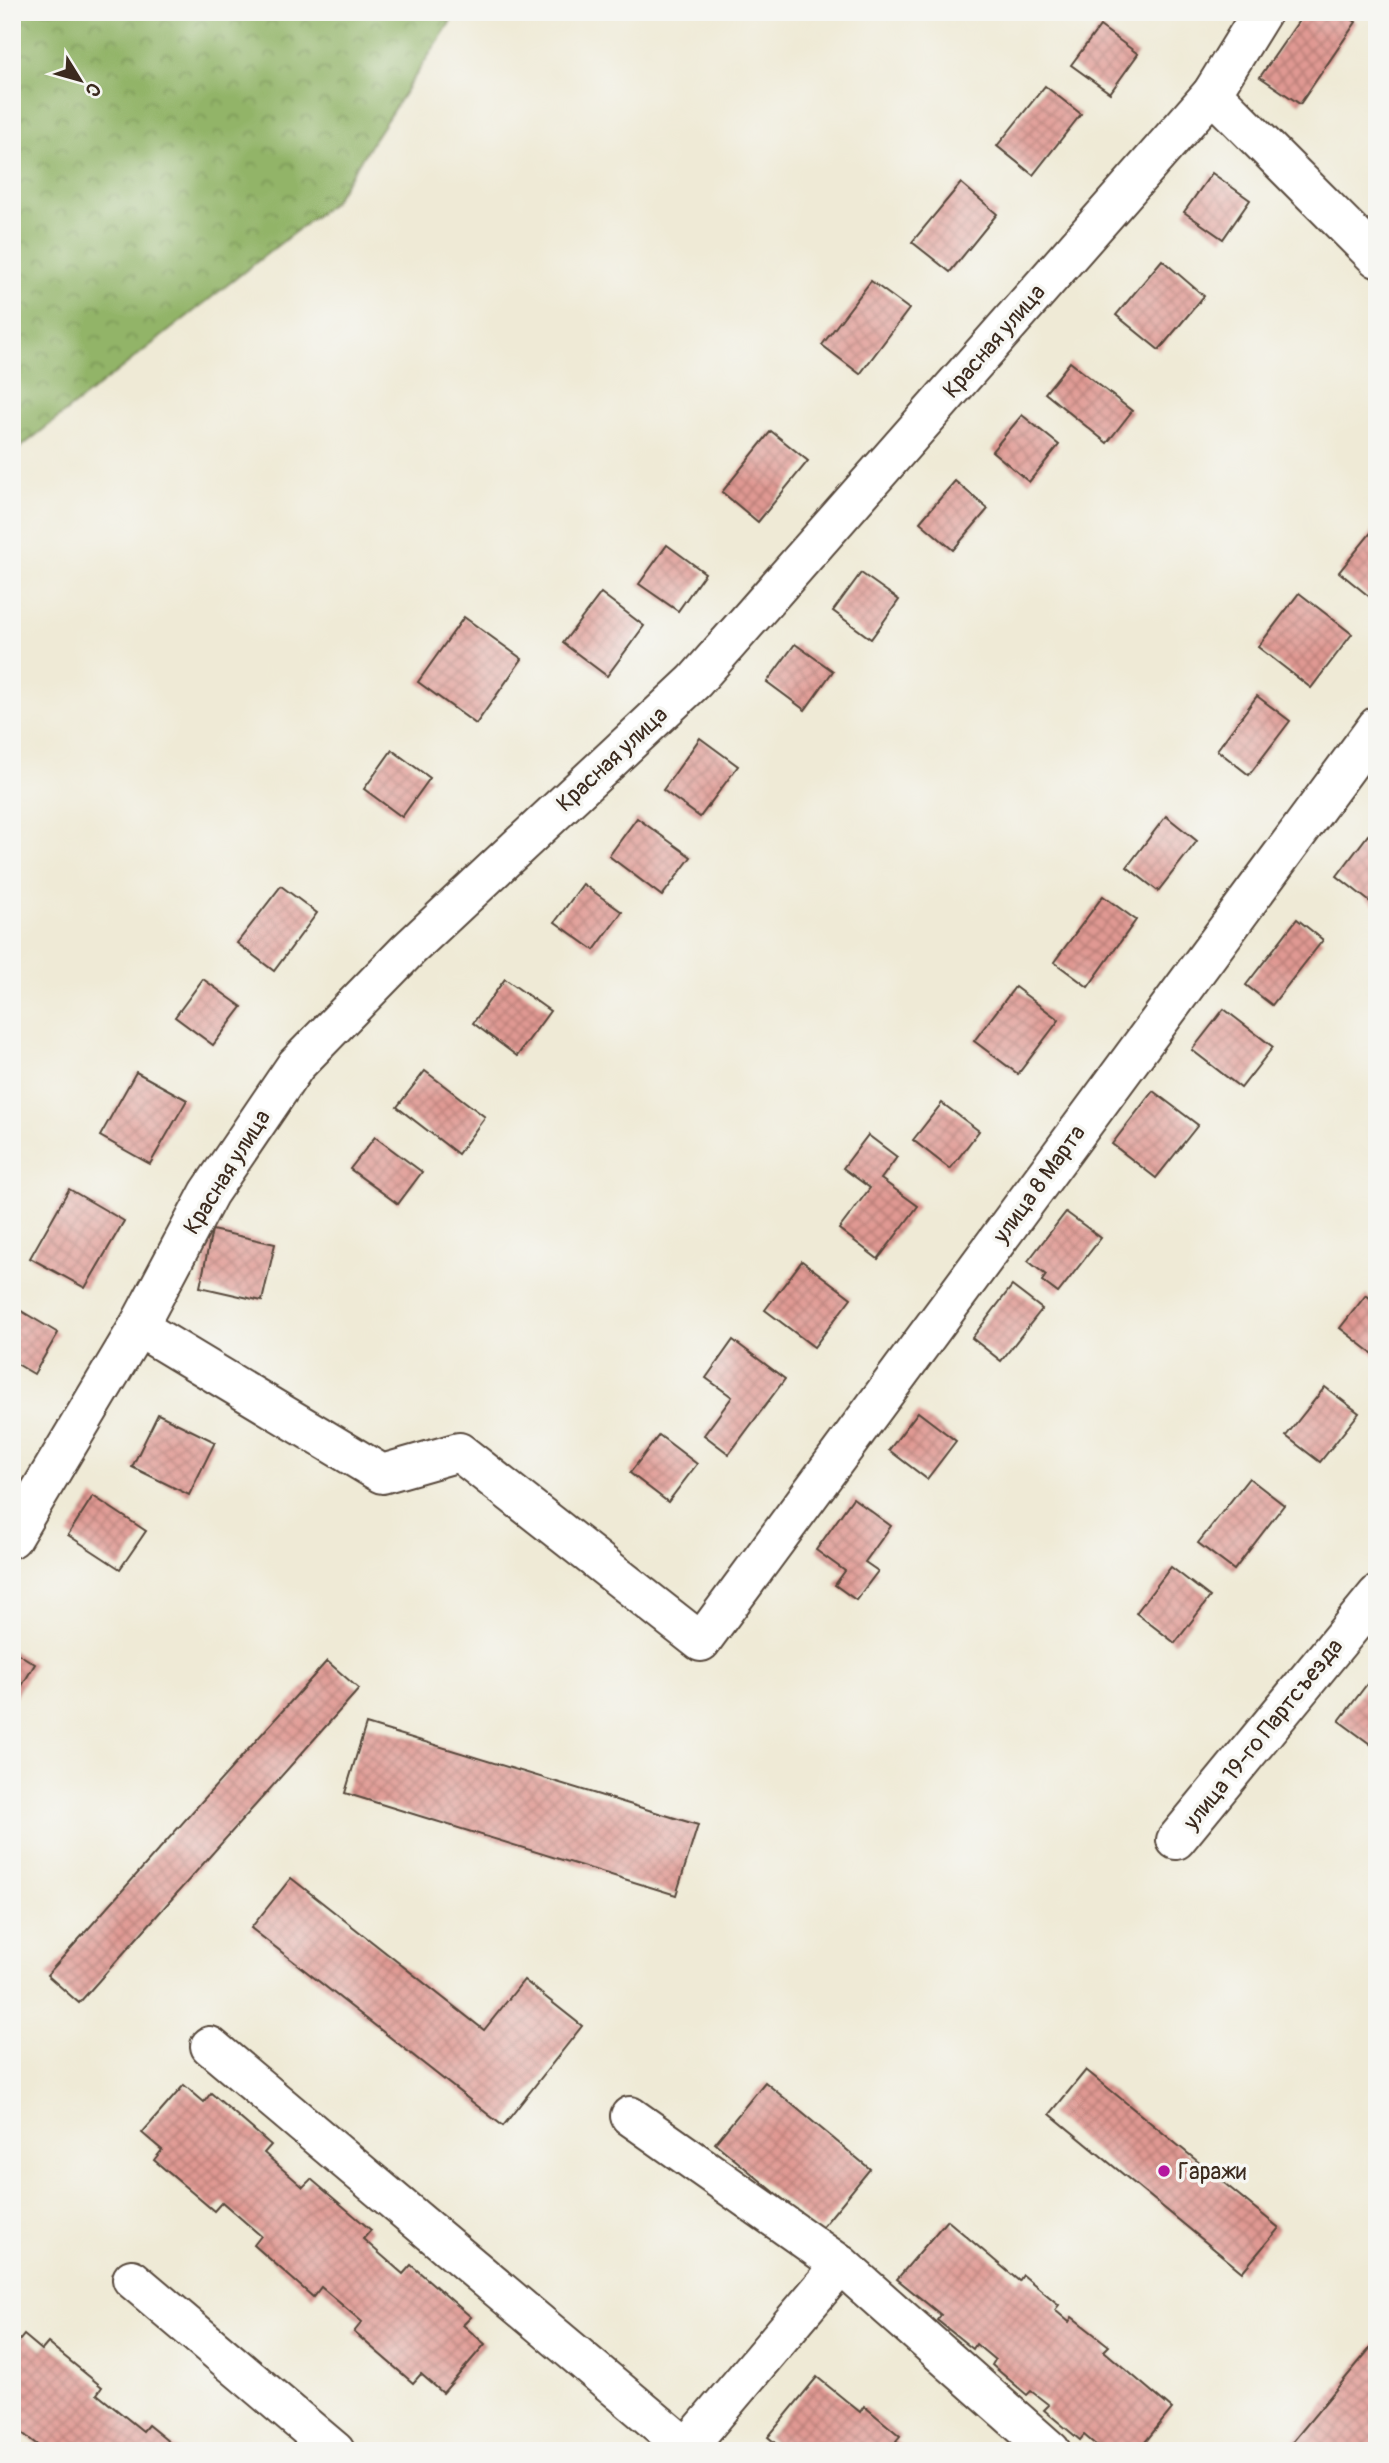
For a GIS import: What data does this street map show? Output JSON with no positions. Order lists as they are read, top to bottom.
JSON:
{
  "streets": {
    "street": ["Красная улица", "улица 8 Марта", "улица 19-го Партсъезда"]
  },
  "crossings": [
    ["Красная улица", "улица 8 Марта"]
  ],
  "places": ["Гаражи"],
  "north": "bottom right"
}
